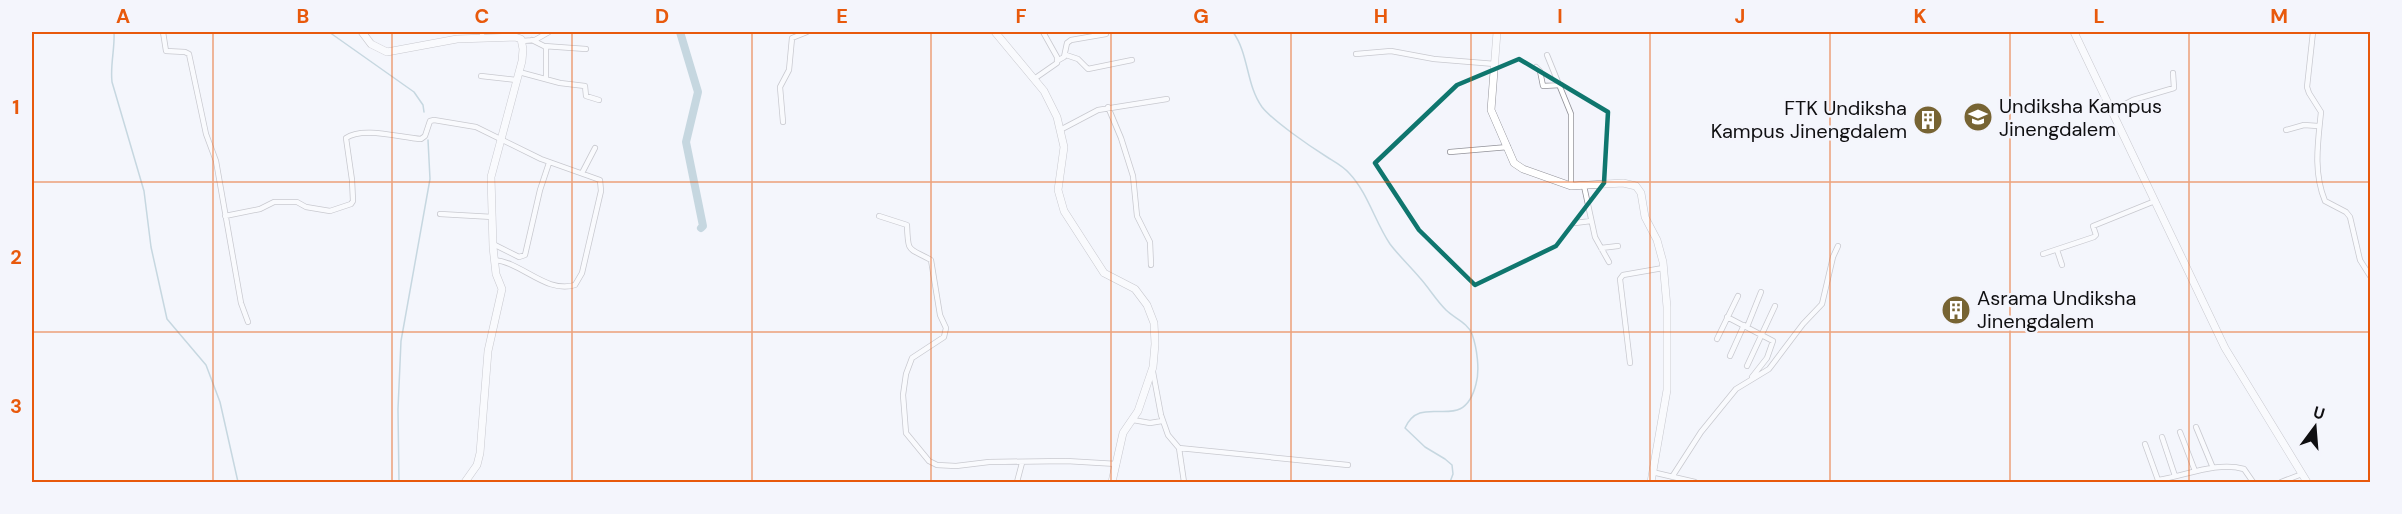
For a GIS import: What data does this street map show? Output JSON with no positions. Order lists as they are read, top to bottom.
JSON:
{
  "places": {
    "school or university": ["Undiksha Kampus Jinengdalem"],
    "building": ["FTK Undiksha Kampus Jinengdalem", "Asrama Undiksha Jinengdalem"]
  },
  "north": "top",
  "grid": {
    "columns": [
      "A",
      "B",
      "C",
      "D",
      "E",
      "F",
      "G",
      "H",
      "I",
      "J",
      "K",
      "L",
      "M"
    ],
    "rows": ["1", "2", "3"]
  }
}
